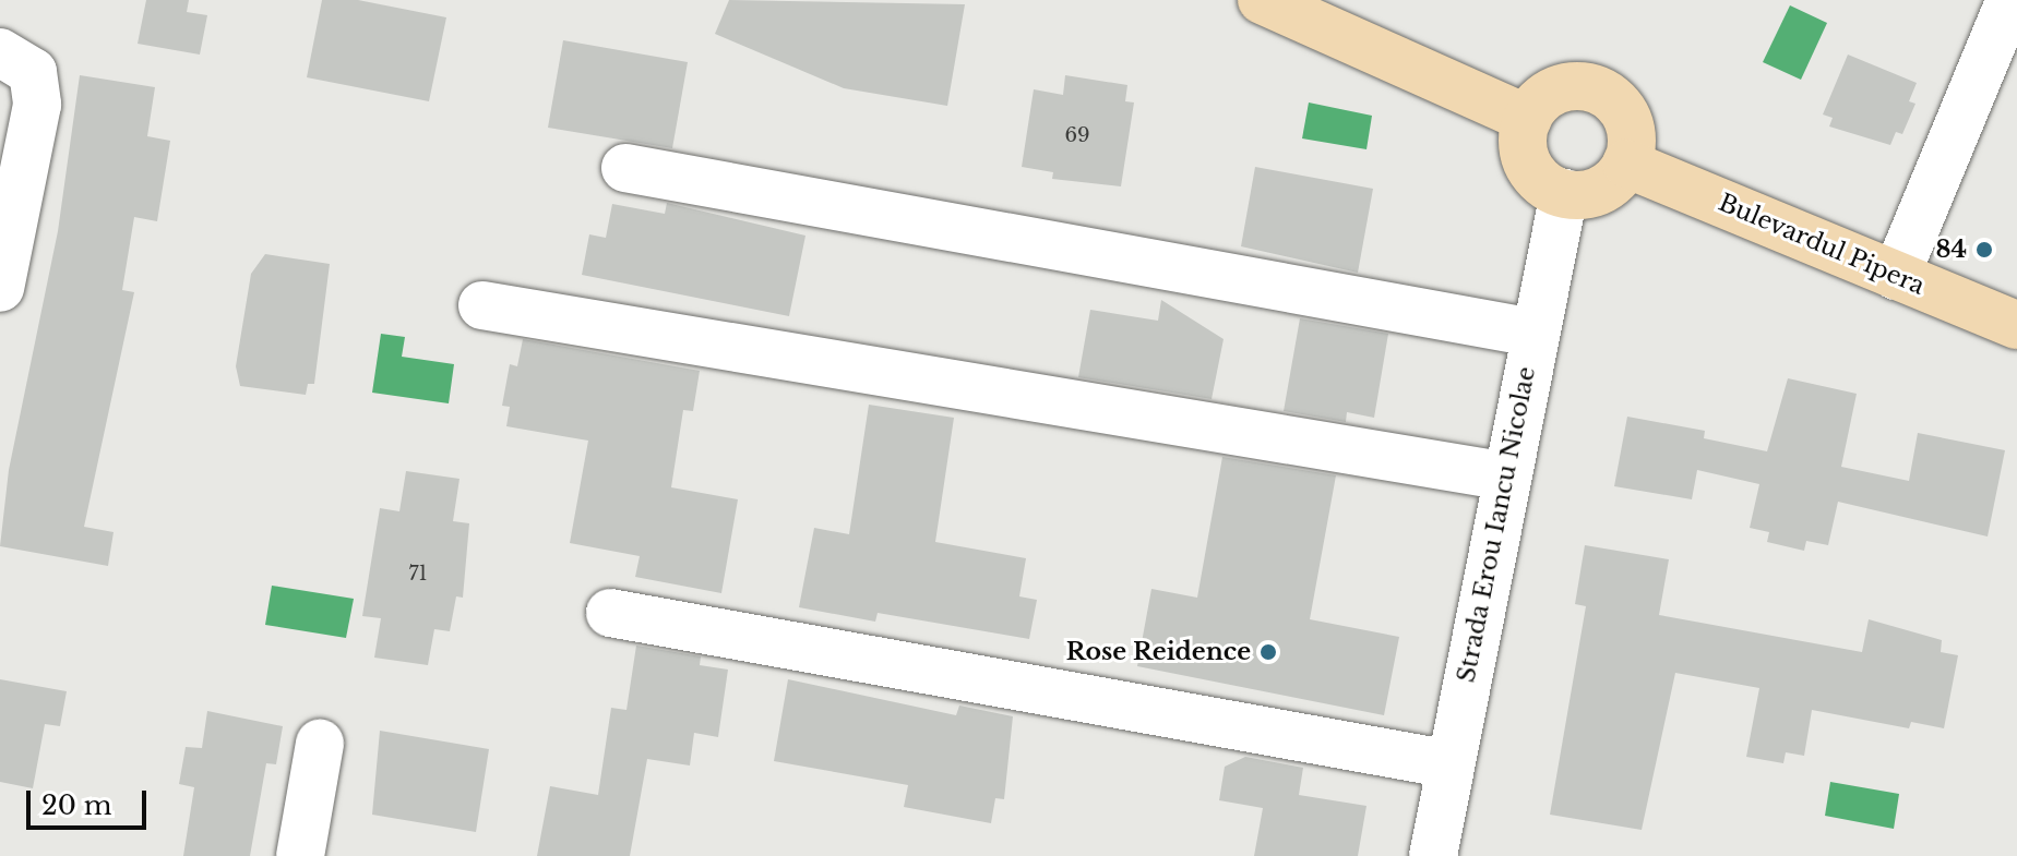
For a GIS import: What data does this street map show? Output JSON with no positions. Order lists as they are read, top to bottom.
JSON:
{
  "streets": {
    "main road": ["Bulevardul Pipera"],
    "street": ["Strada Erou Iancu Nicolae"]
  },
  "crossings": [
    ["Bulevardul Pipera", "Strada Erou Iancu Nicolae"]
  ],
  "places": ["84", "Rose Reidence"],
  "house_numbers": ["69", "71"],
  "scale_bar": "20 m"
}
